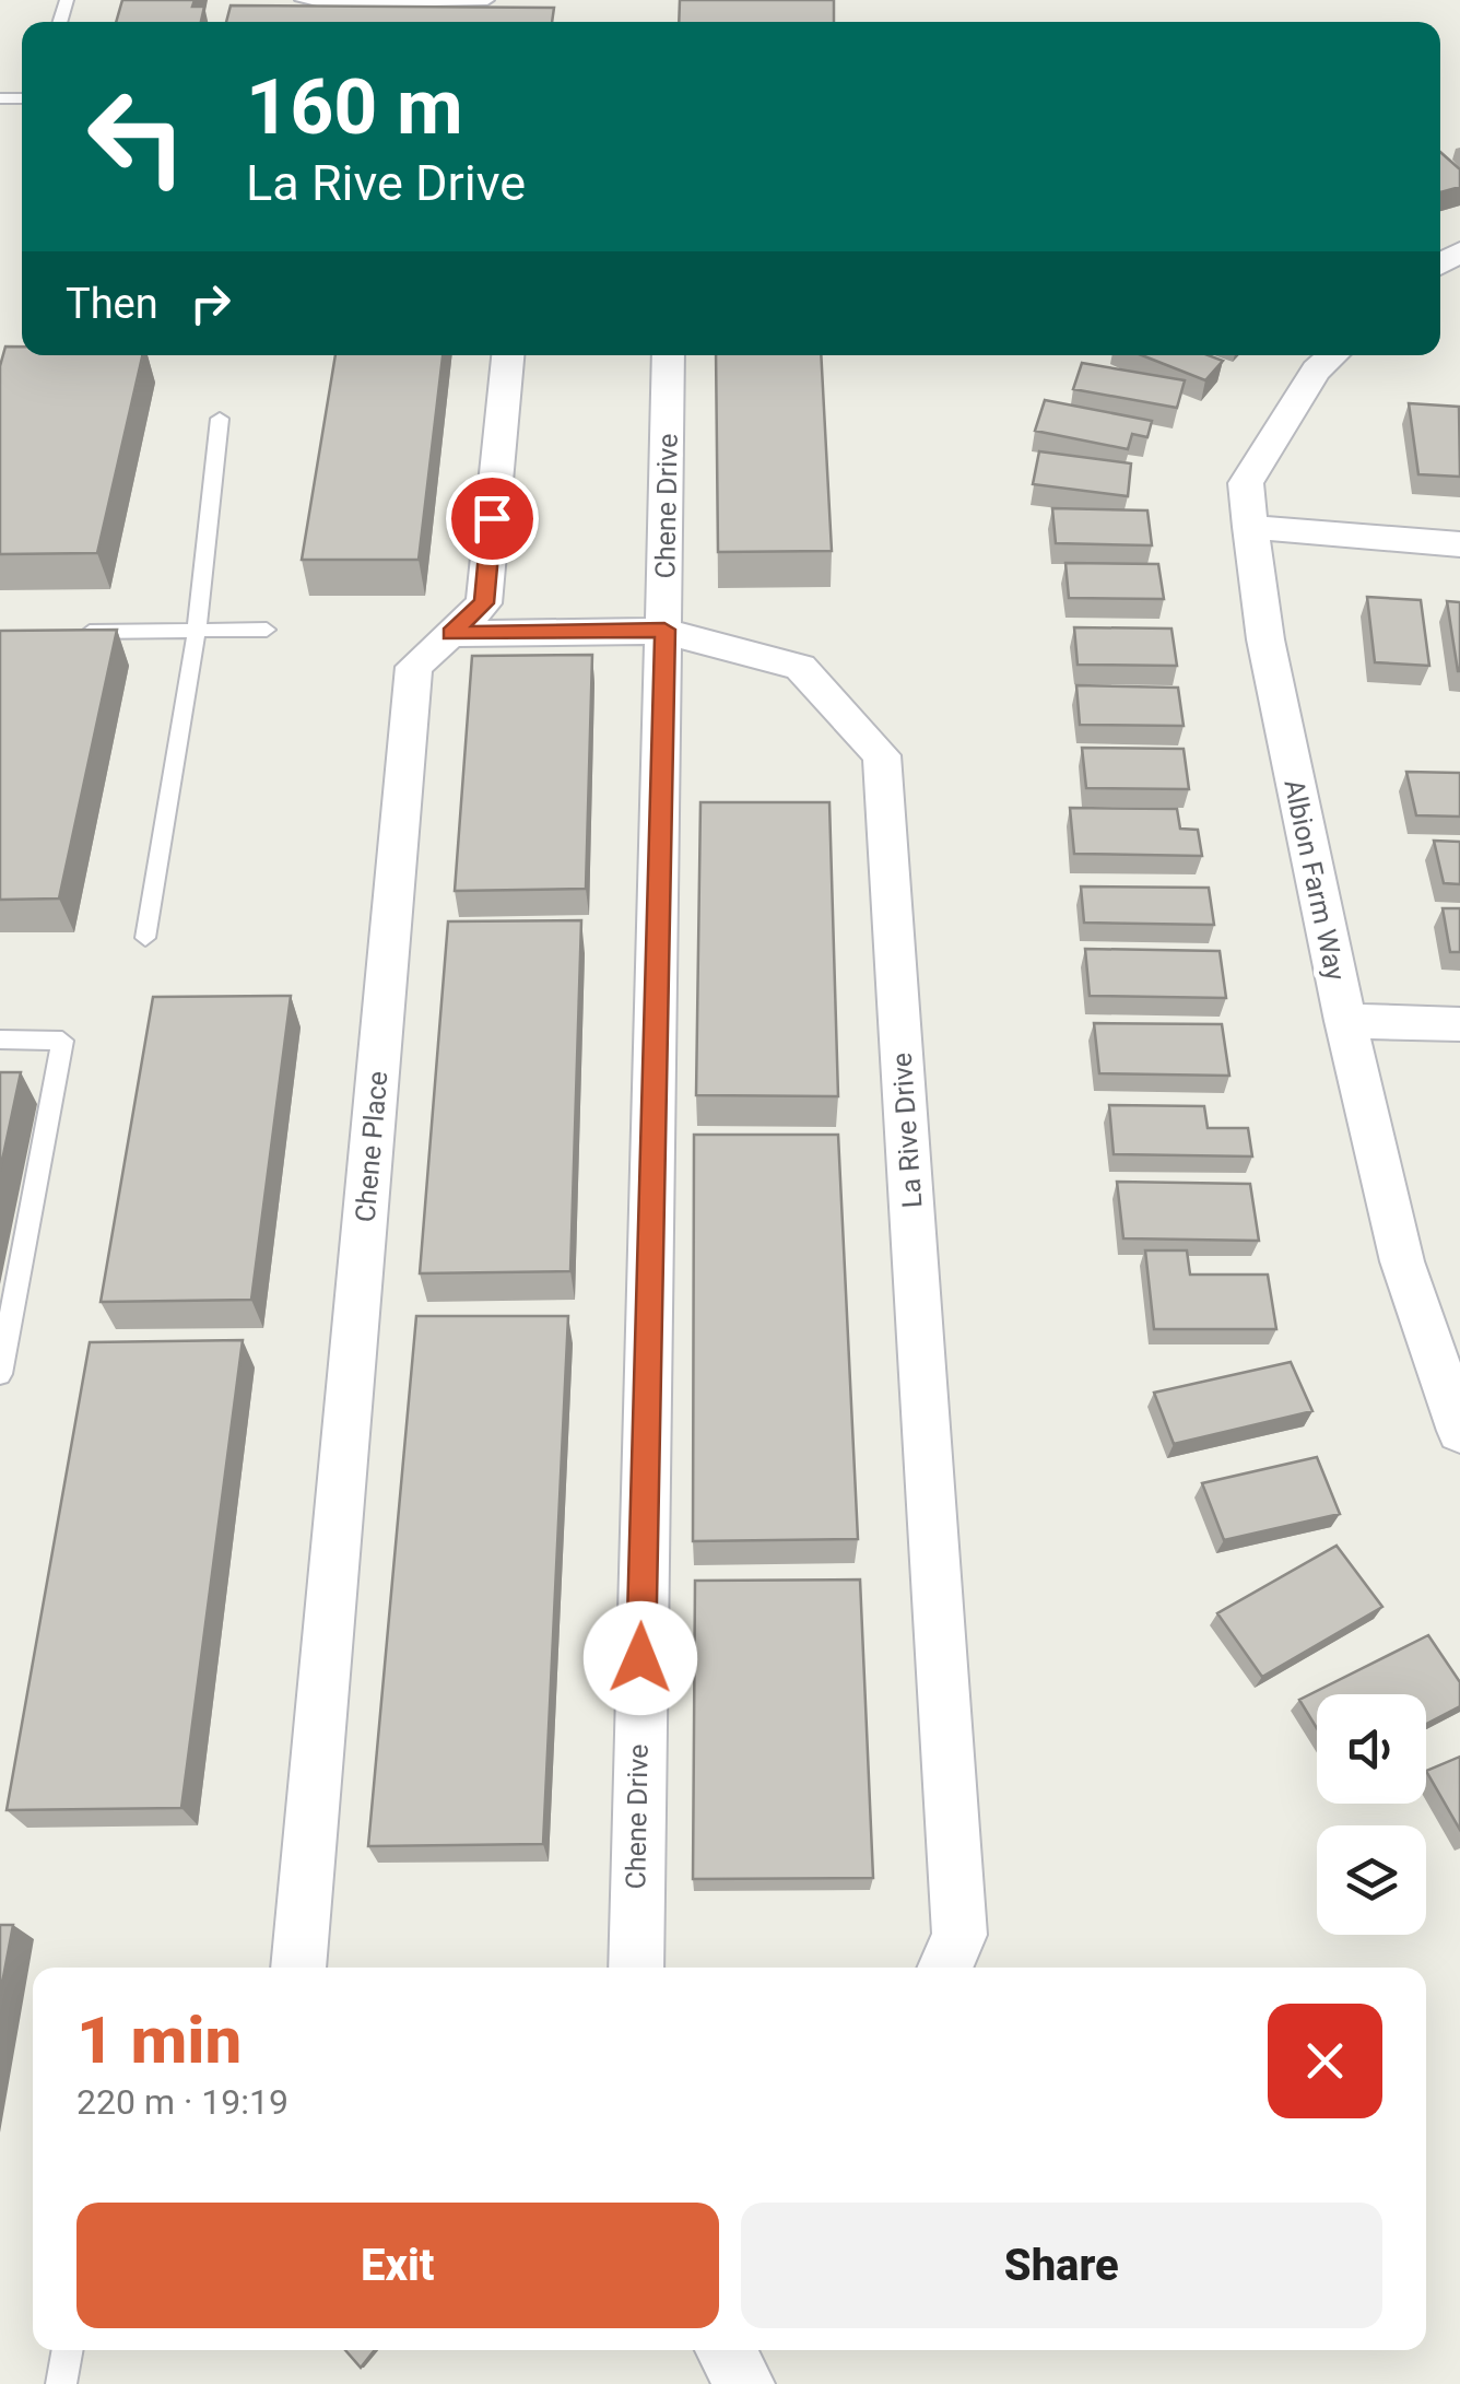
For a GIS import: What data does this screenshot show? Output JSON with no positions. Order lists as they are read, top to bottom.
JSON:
{
  "streets": {
    "street": [
      "Chene Drive",
      "Albion Farm Way",
      "La Rive Drive",
      "Chene Place"
    ]
  },
  "crossings": [
    ["Chene Drive", "La Rive Drive"],
    ["La Rive Drive", "Chene Place"]
  ],
  "page": {
    "turn": ["160 m", "La Rive Drive"],
    "then": "Then",
    "heading": ["1 min", "220 m · 19:19"],
    "buttons": ["Exit", "Share"]
  }
}
